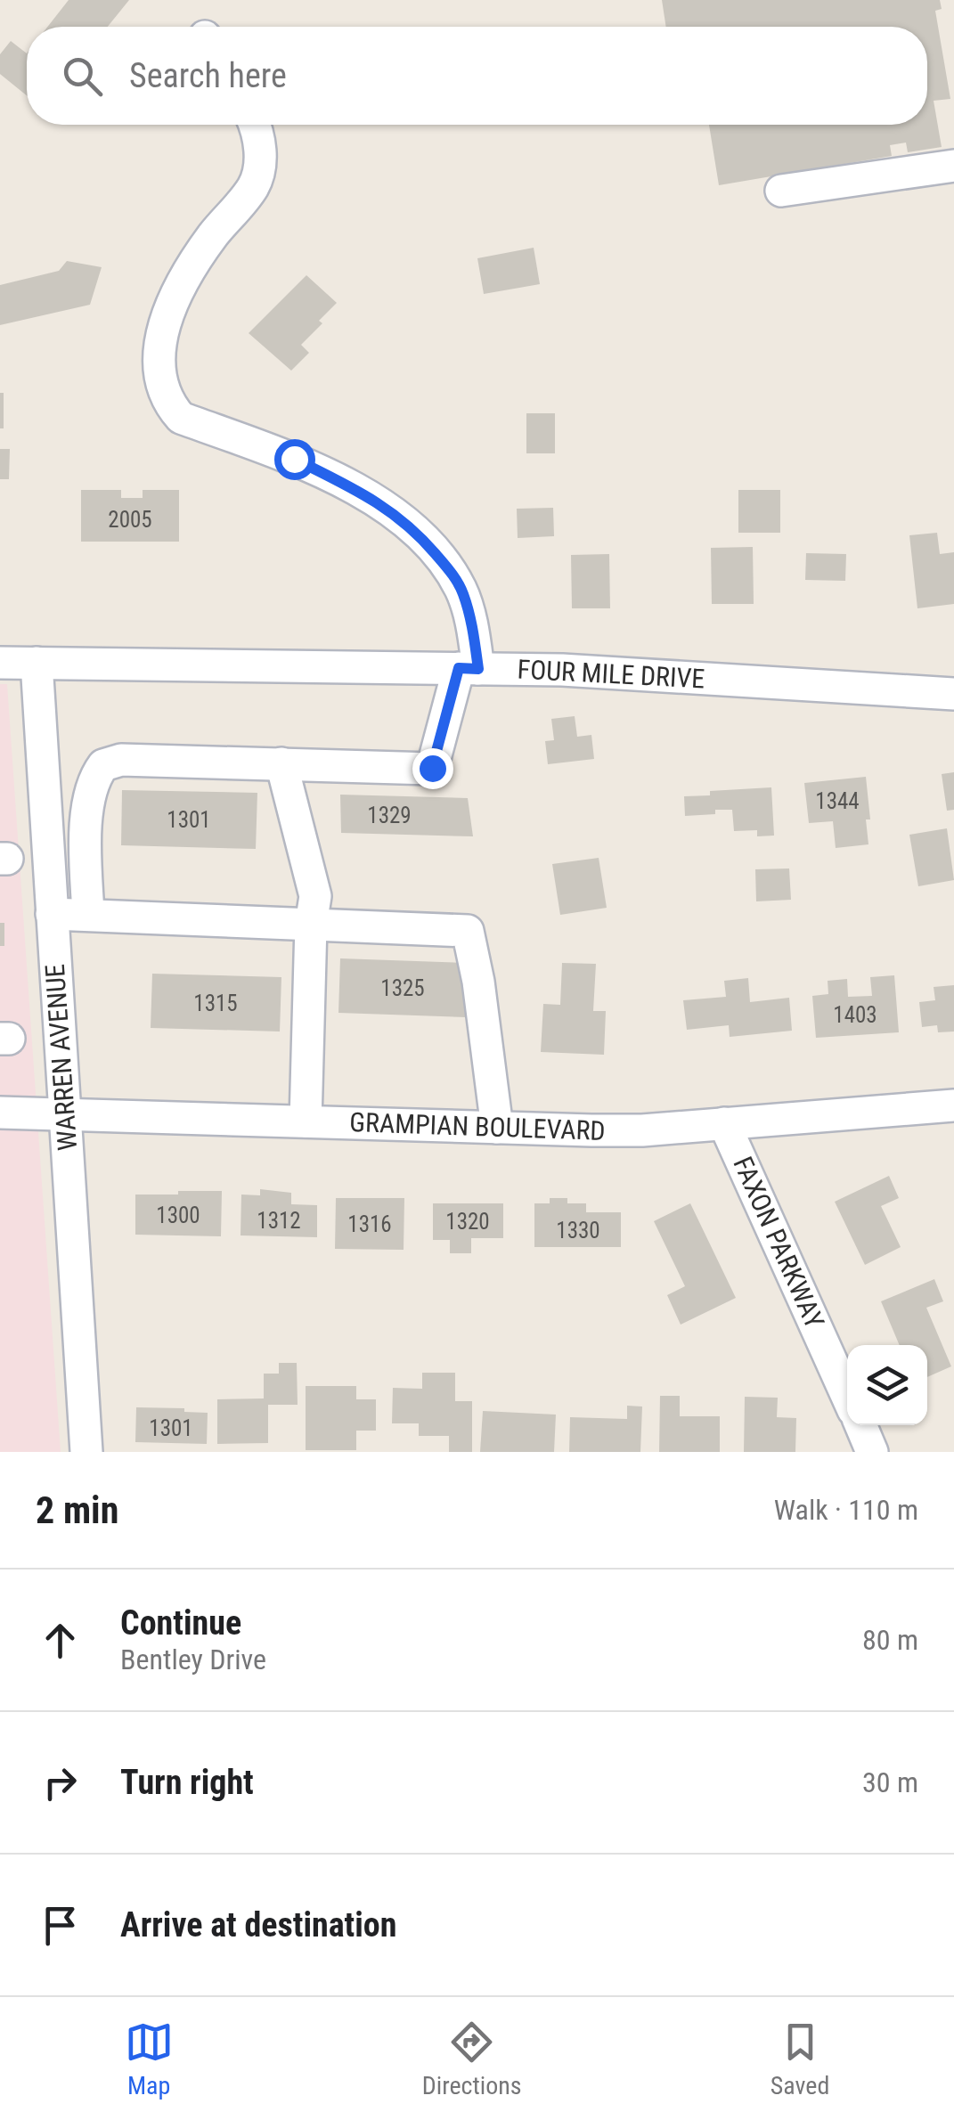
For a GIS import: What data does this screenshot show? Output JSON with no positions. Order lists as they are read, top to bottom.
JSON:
{
  "streets": {
    "street": [
      "FOUR MILE DRIVE",
      "WARREN AVENUE",
      "GRAMPIAN BOULEVARD",
      "FAXON PARKWAY"
    ]
  },
  "crossings": [
    ["FOUR MILE DRIVE", "WARREN AVENUE"],
    ["WARREN AVENUE", "GRAMPIAN BOULEVARD"],
    ["GRAMPIAN BOULEVARD", "FAXON PARKWAY"]
  ],
  "house_numbers": [
    "2005",
    "1344",
    "1329",
    "1301",
    "1325",
    "1315",
    "1403",
    "1300",
    "1312",
    "1320",
    "1316",
    "1330",
    "1301"
  ],
  "page": {
    "search": "Search here",
    "heading": ["2 min", "Walk · 110 m"],
    "list": [
      ["Continue", "Bentley Drive", "80 m"],
      ["Turn right", "30 m"],
      "Arrive at destination"
    ],
    "nav": ["Map", "Directions", "Saved"]
  }
}
